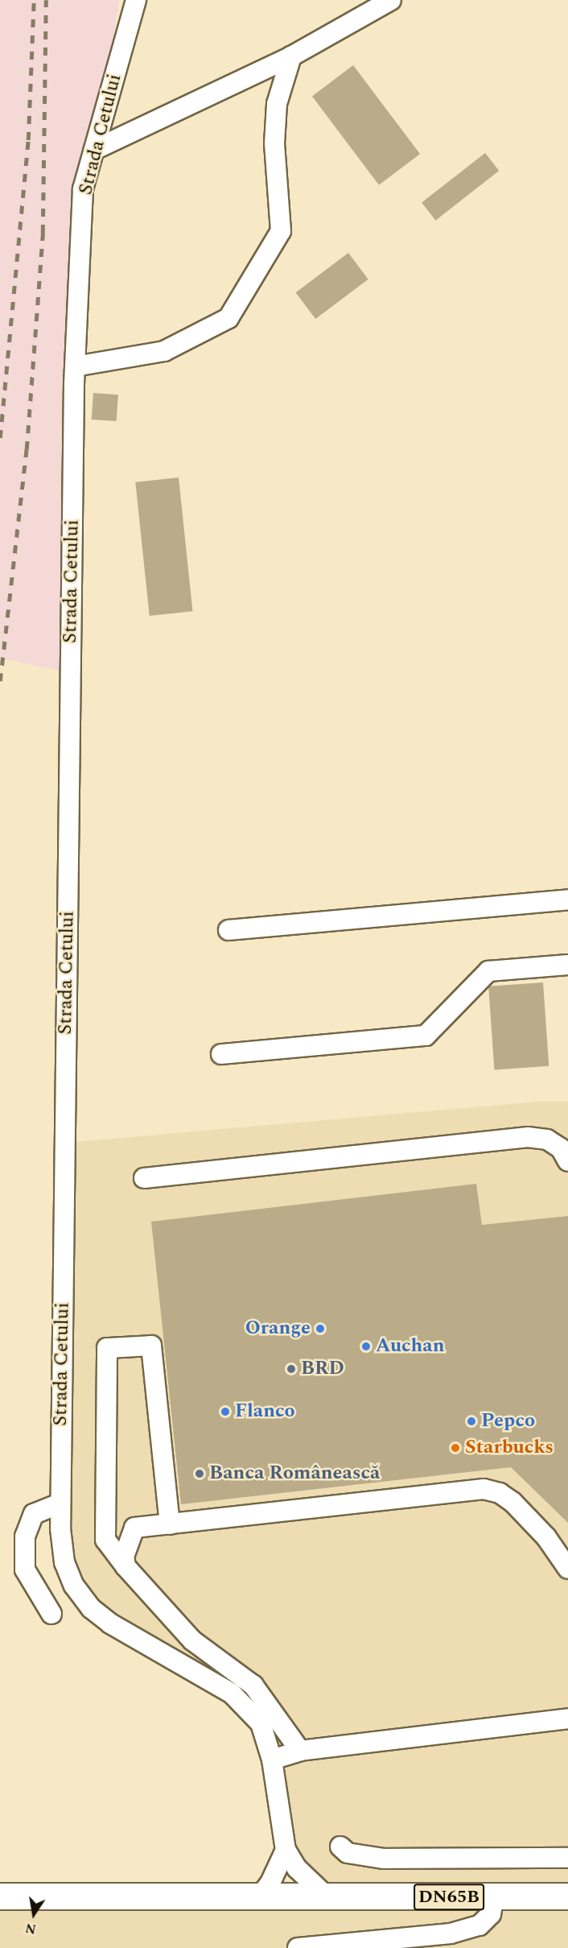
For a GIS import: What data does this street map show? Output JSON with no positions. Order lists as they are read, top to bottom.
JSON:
{
  "streets": {
    "main road": ["DN65B"],
    "street": ["Strada Cetului"]
  },
  "crossings": [
    ["Strada Cetului", "DN65B"]
  ],
  "places": [
    "Orange",
    "Auchan",
    "BRD",
    "Flanco",
    "Pepco",
    "Starbucks",
    "Banca Românească"
  ],
  "north": "bottom"
}
